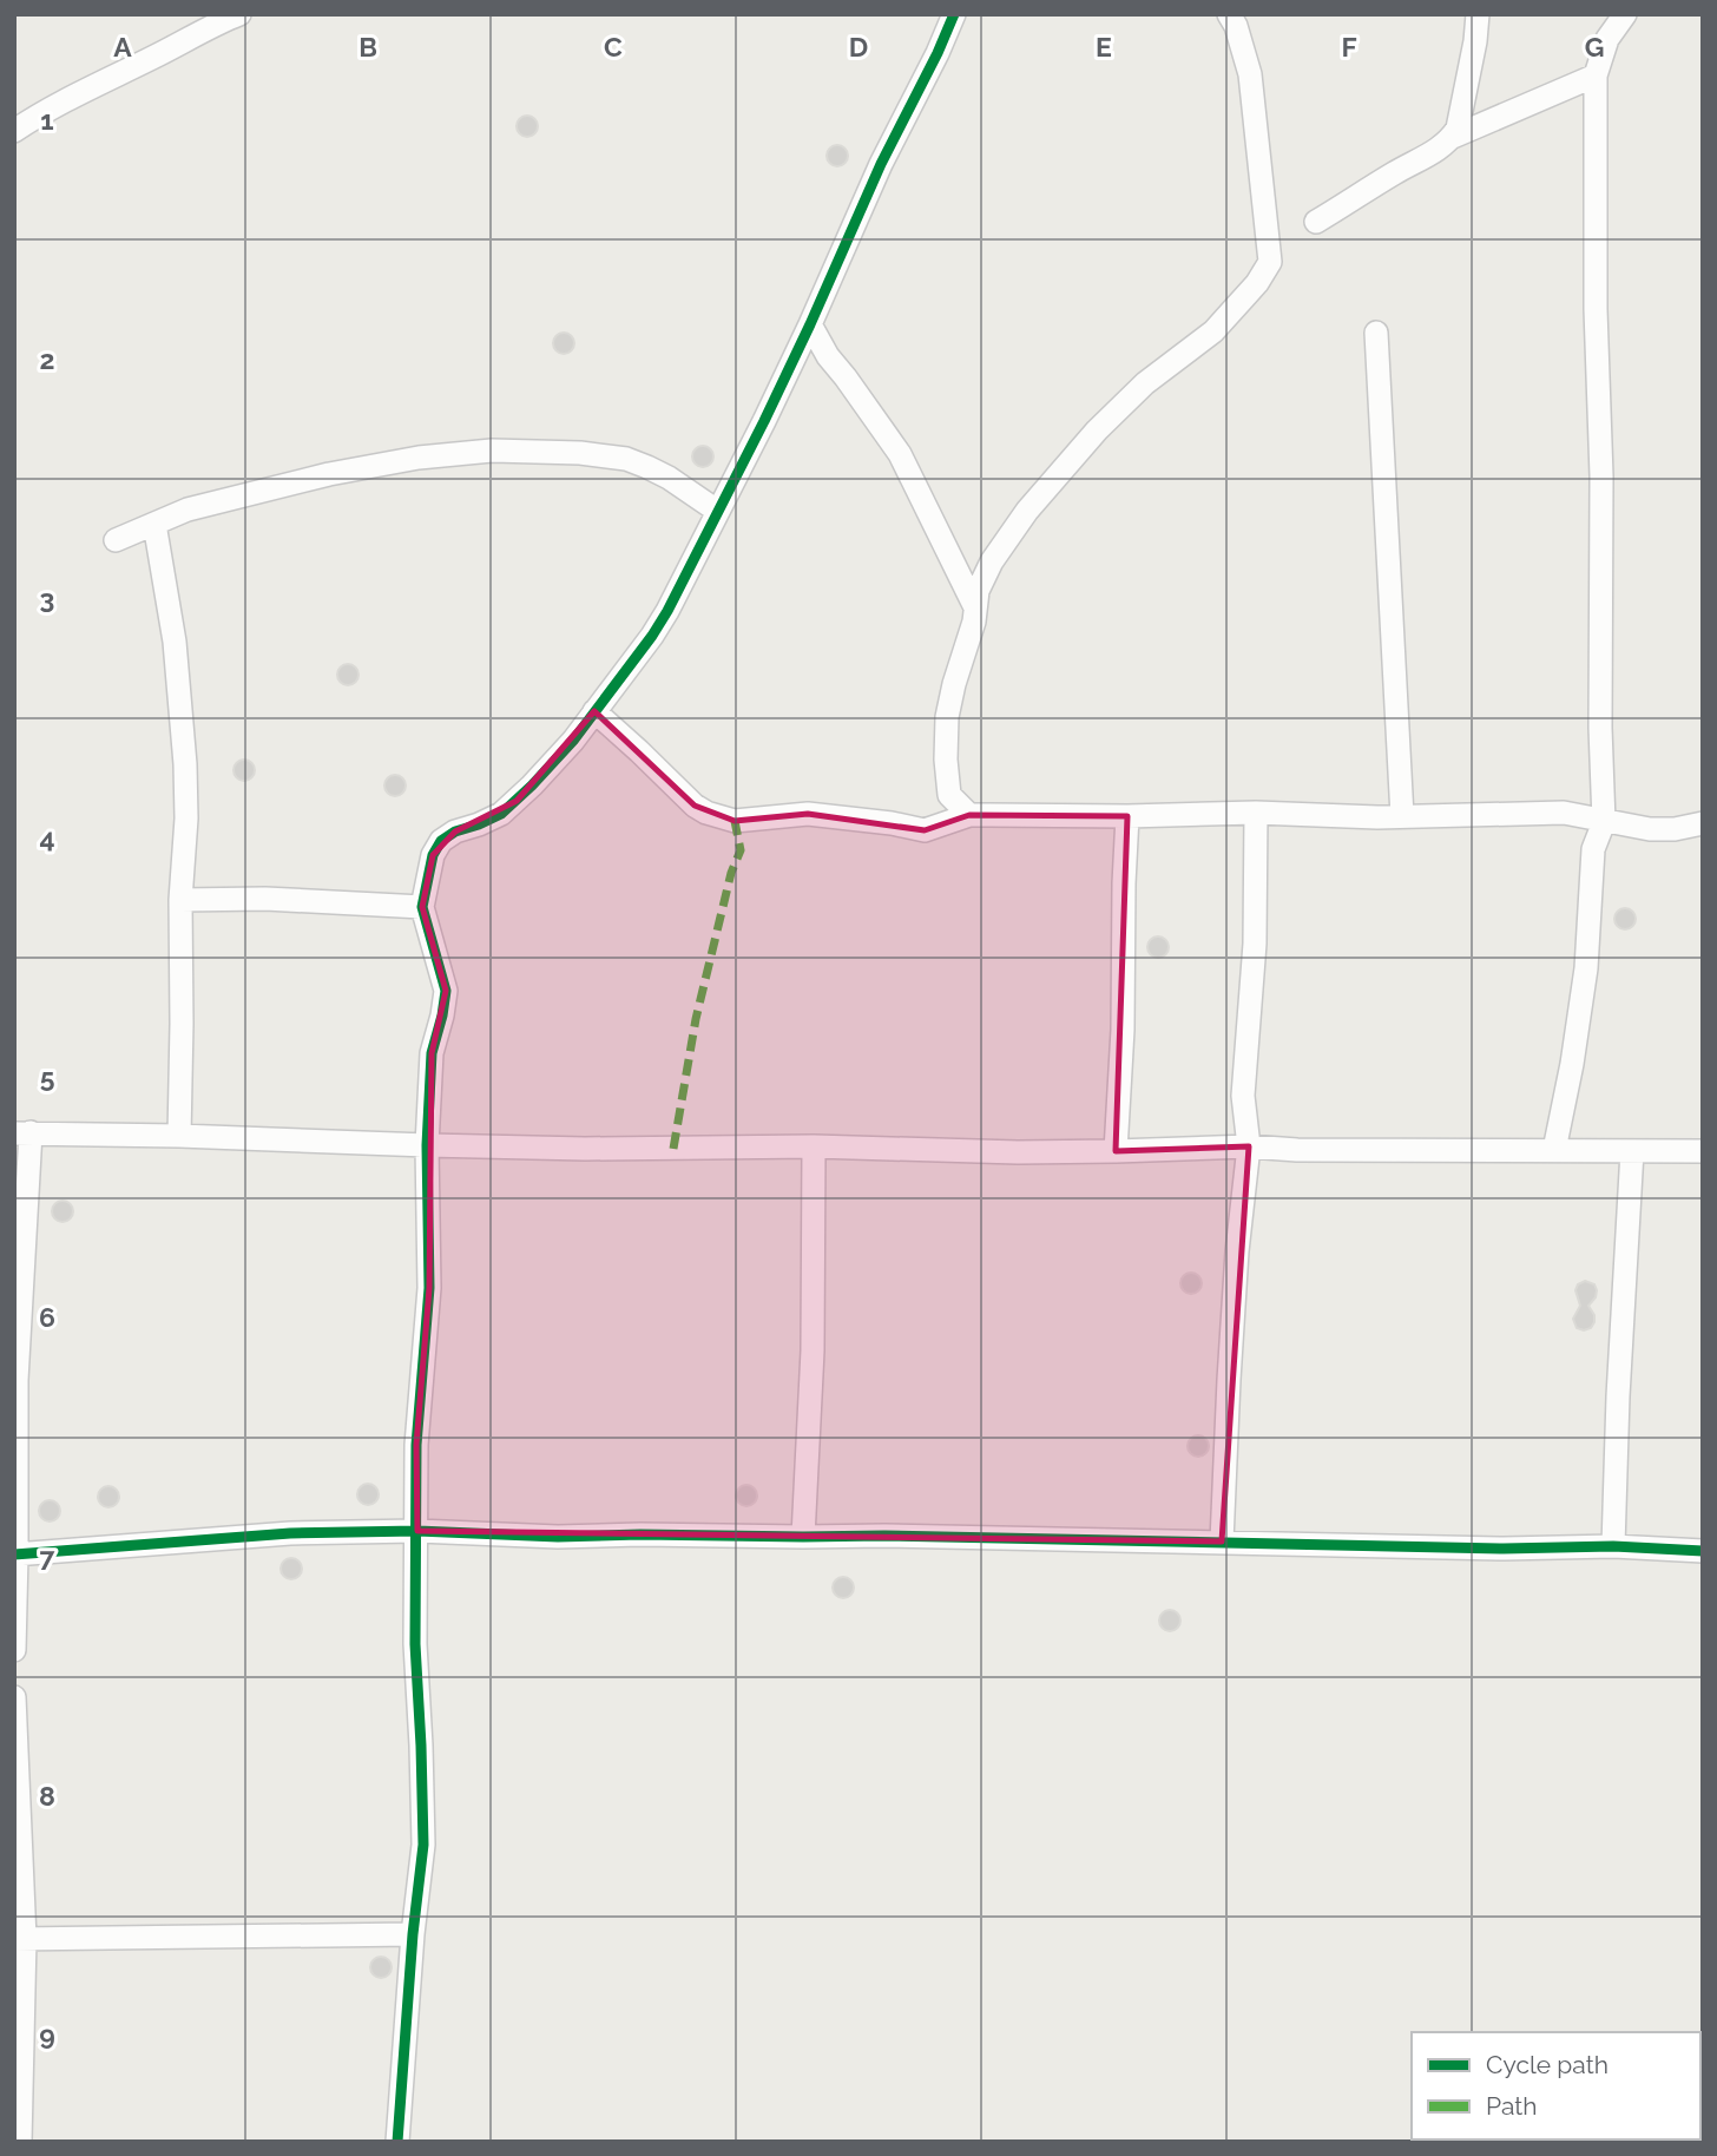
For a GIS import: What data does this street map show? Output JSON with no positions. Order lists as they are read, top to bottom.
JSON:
{
  "legend": ["Cycle path", "Path"],
  "grid": {
    "columns": [
      "A",
      "B",
      "C",
      "D",
      "E",
      "F",
      "G"
    ],
    "rows": [
      "1",
      "2",
      "3",
      "4",
      "5",
      "6",
      "7",
      "8",
      "9"
    ]
  }
}
